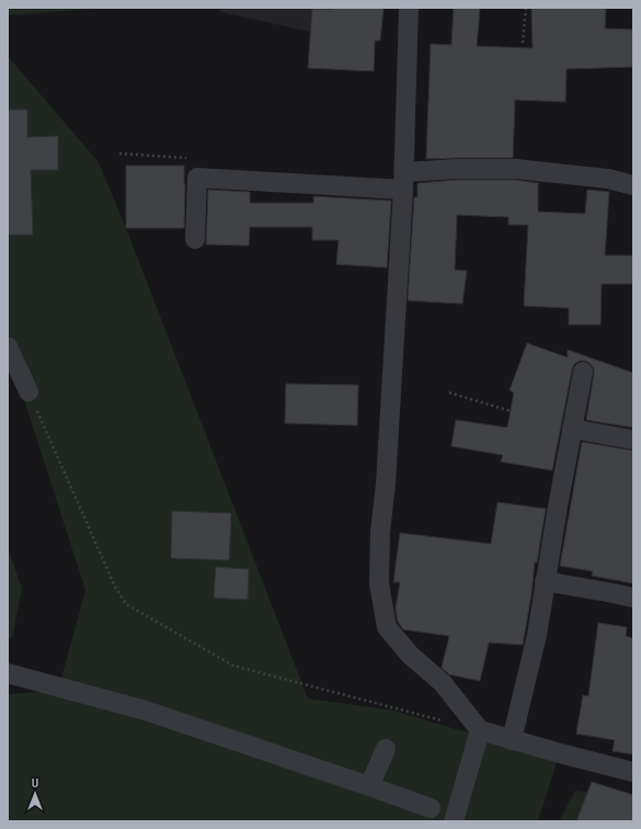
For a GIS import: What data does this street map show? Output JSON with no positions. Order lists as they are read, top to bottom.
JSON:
{
  "north": "top"
}
